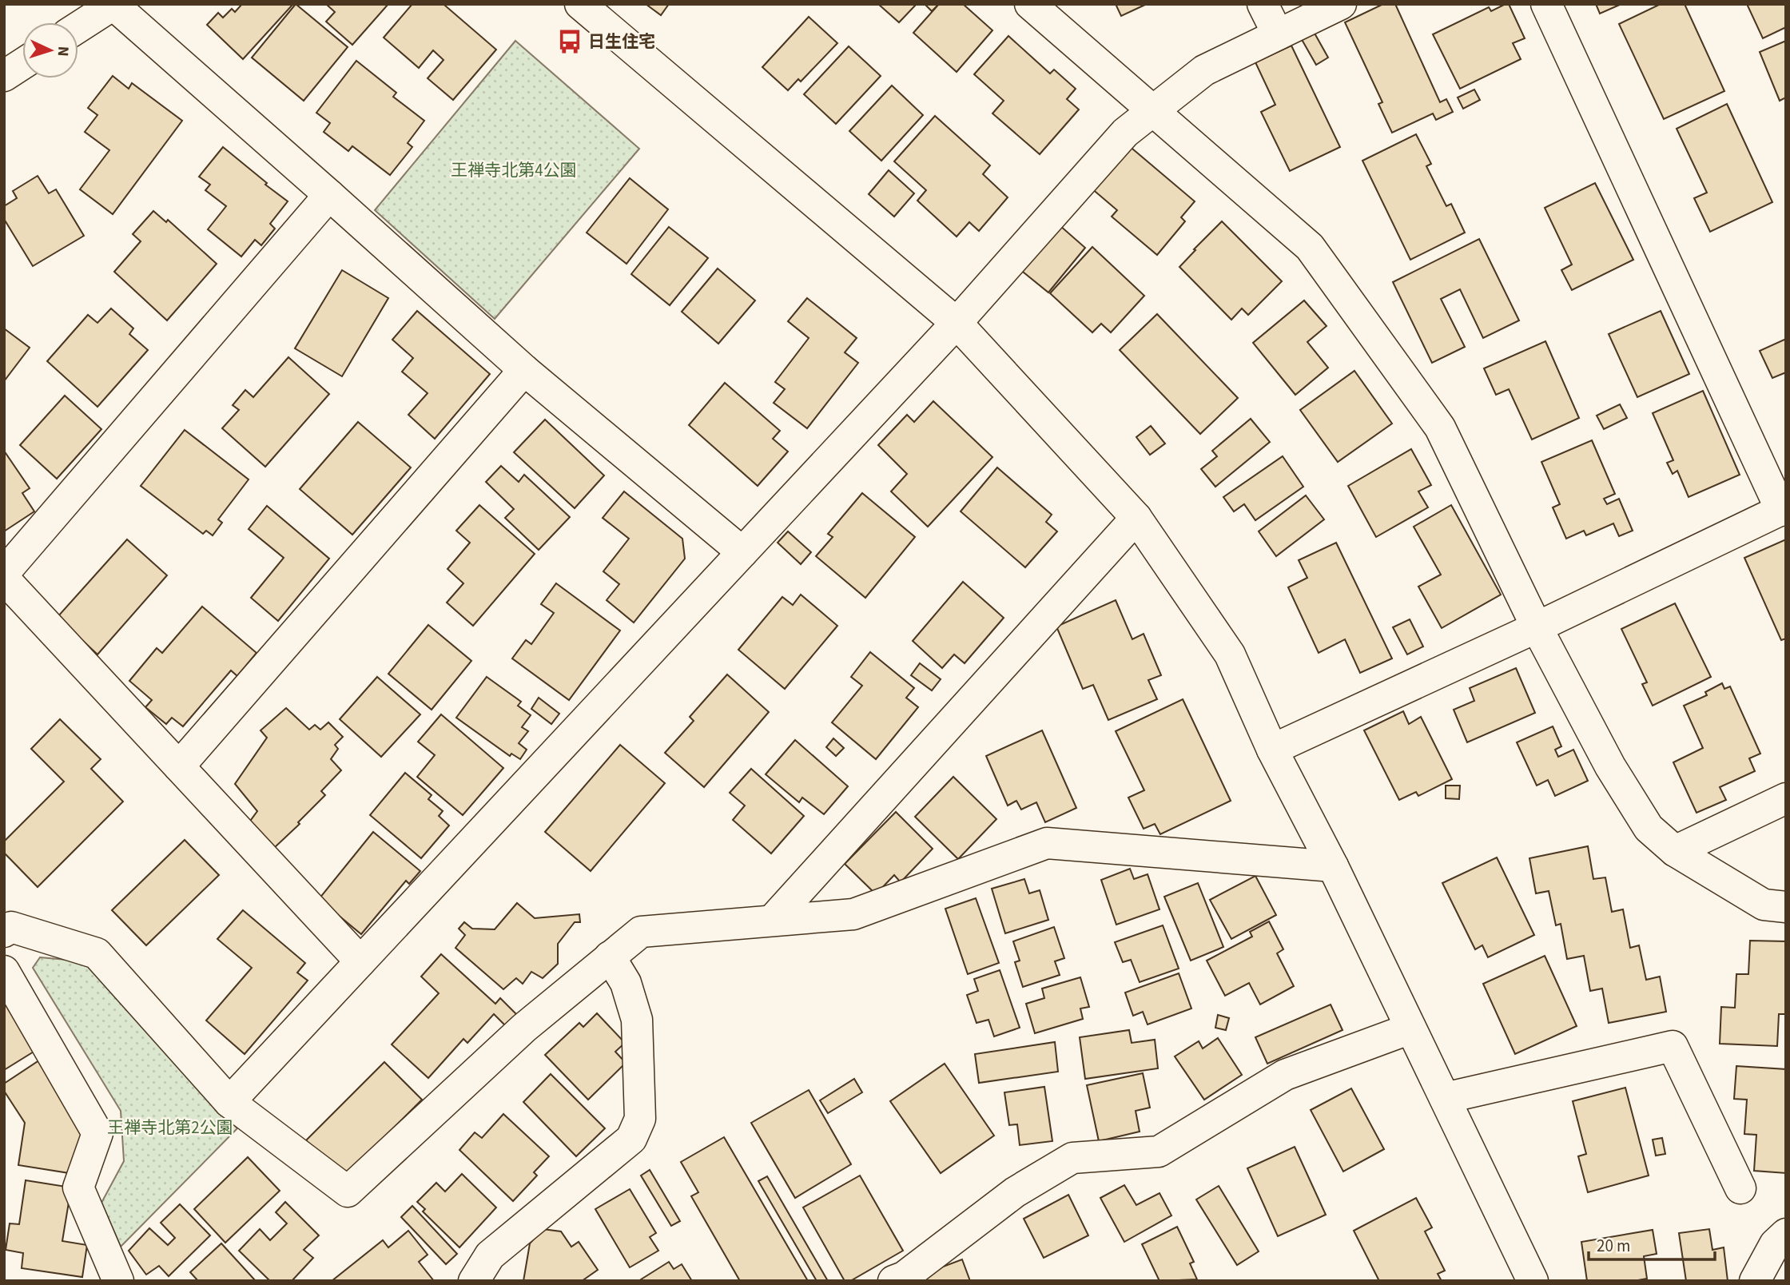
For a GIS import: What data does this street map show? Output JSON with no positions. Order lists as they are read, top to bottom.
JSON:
{
  "parks": ["王禅寺北第4公園", "王禅寺北第2公園"],
  "places": {
    "bus stop": ["日生住宅"]
  },
  "scale_bar": "20 m",
  "north": "right"
}
